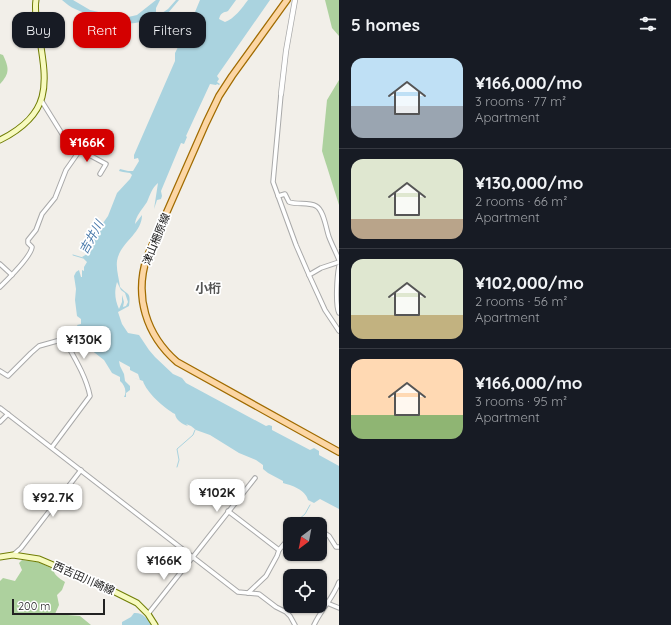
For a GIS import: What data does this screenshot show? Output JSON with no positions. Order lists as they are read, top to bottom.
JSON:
{
  "streets": {
    "main road": ["津山柵原線", "西吉田川崎線"]
  },
  "districts": ["小桁"],
  "water": ["吉井川"],
  "scale_bar": "200 m",
  "north": "bottom left",
  "page": {
    "heading": "5 homes",
    "chip": ["Buy", "Rent", "Filters"],
    "list": [
      {
        "name": "¥166,000/mo",
        "note": "3 rooms · 77 m² · Apartment"
      },
      {
        "name": "¥130,000/mo",
        "note": "2 rooms · 66 m² · Apartment"
      },
      {
        "name": "¥102,000/mo",
        "note": "2 rooms · 56 m² · Apartment"
      },
      {
        "name": "¥166,000/mo",
        "note": "3 rooms · 95 m² · Apartment"
      }
    ],
    "price": [
      "¥166K",
      "¥130K",
      "¥102K",
      "¥92.7K",
      "¥166K"
    ],
    "scale": "200 m"
  }
}
